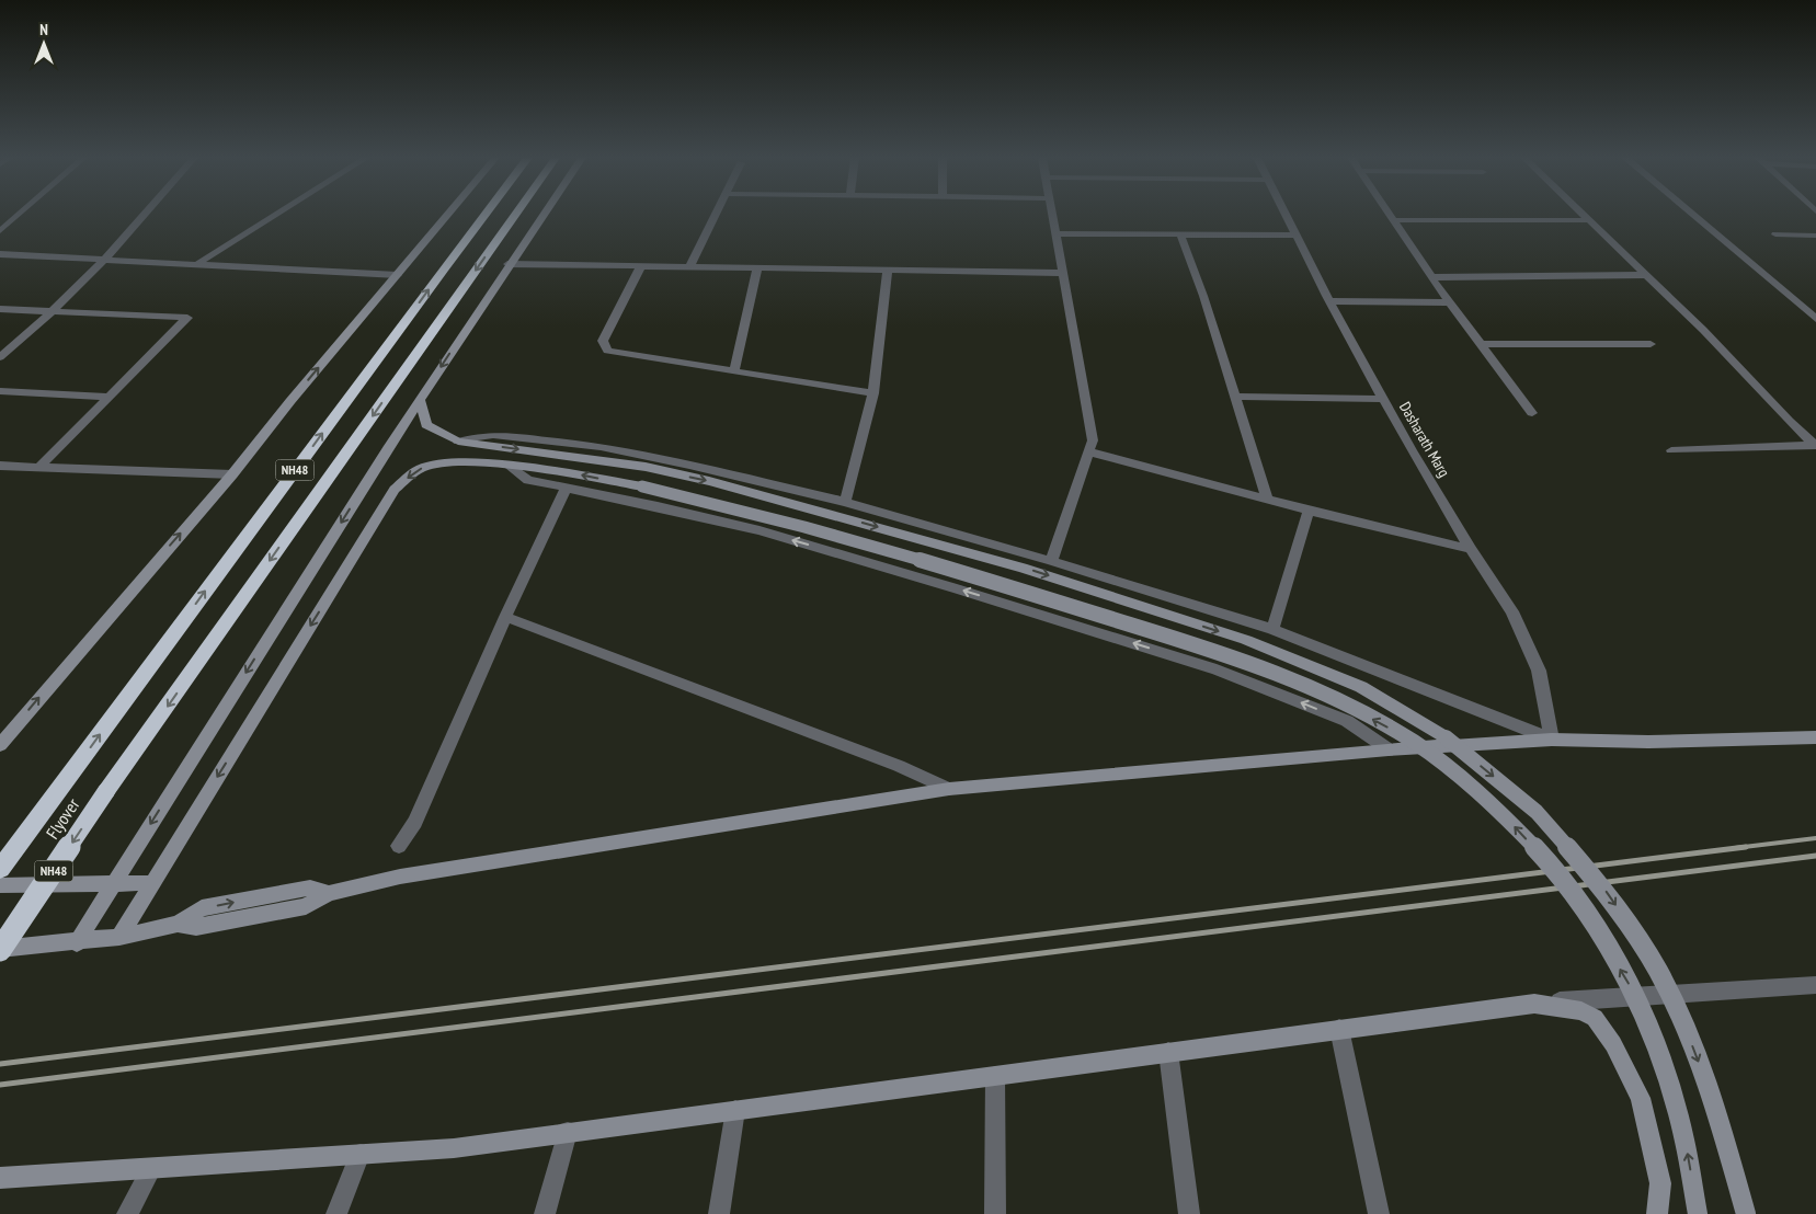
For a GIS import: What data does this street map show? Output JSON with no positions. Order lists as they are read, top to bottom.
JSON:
{
  "streets": {
    "highway": ["NH48", "Flyover"],
    "street": ["Dasharath Marg"]
  },
  "north": "top"
}
